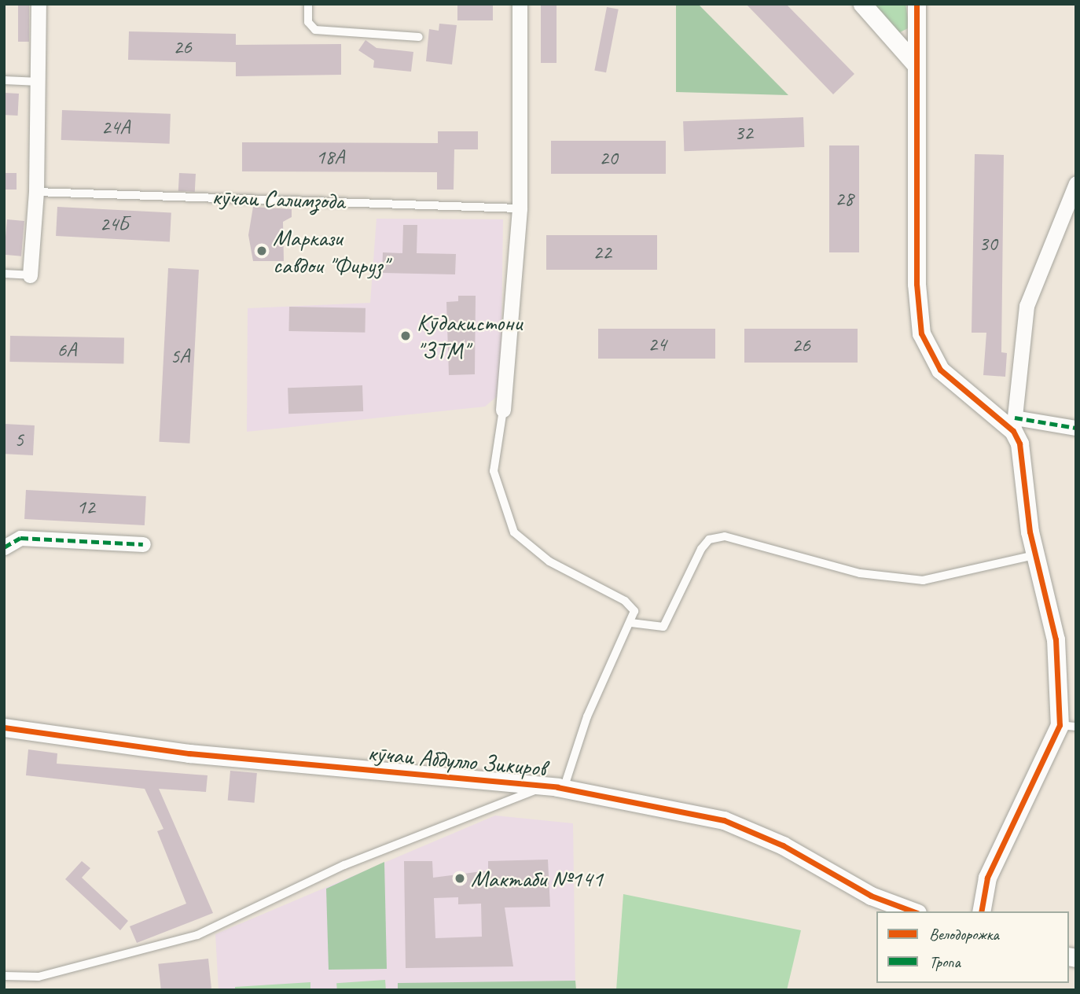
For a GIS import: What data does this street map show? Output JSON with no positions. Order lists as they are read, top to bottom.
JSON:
{
  "streets": {
    "street": ["кӯчаи Абдулло Зикиров"],
    "lane": ["кӯчаи Салимзода"]
  },
  "places": ["Маркази савдои \"Фируз\"", "Кӯдакистони \"ЗТМ\"", "Мактаби №141"],
  "house_numbers": [
    "26",
    "24А",
    "32",
    "18А",
    "20",
    "28",
    "24Б",
    "30",
    "22",
    "24",
    "26",
    "6А",
    "5А",
    "5",
    "12"
  ],
  "legend": ["Велодорожка", "Тропа"]
}
